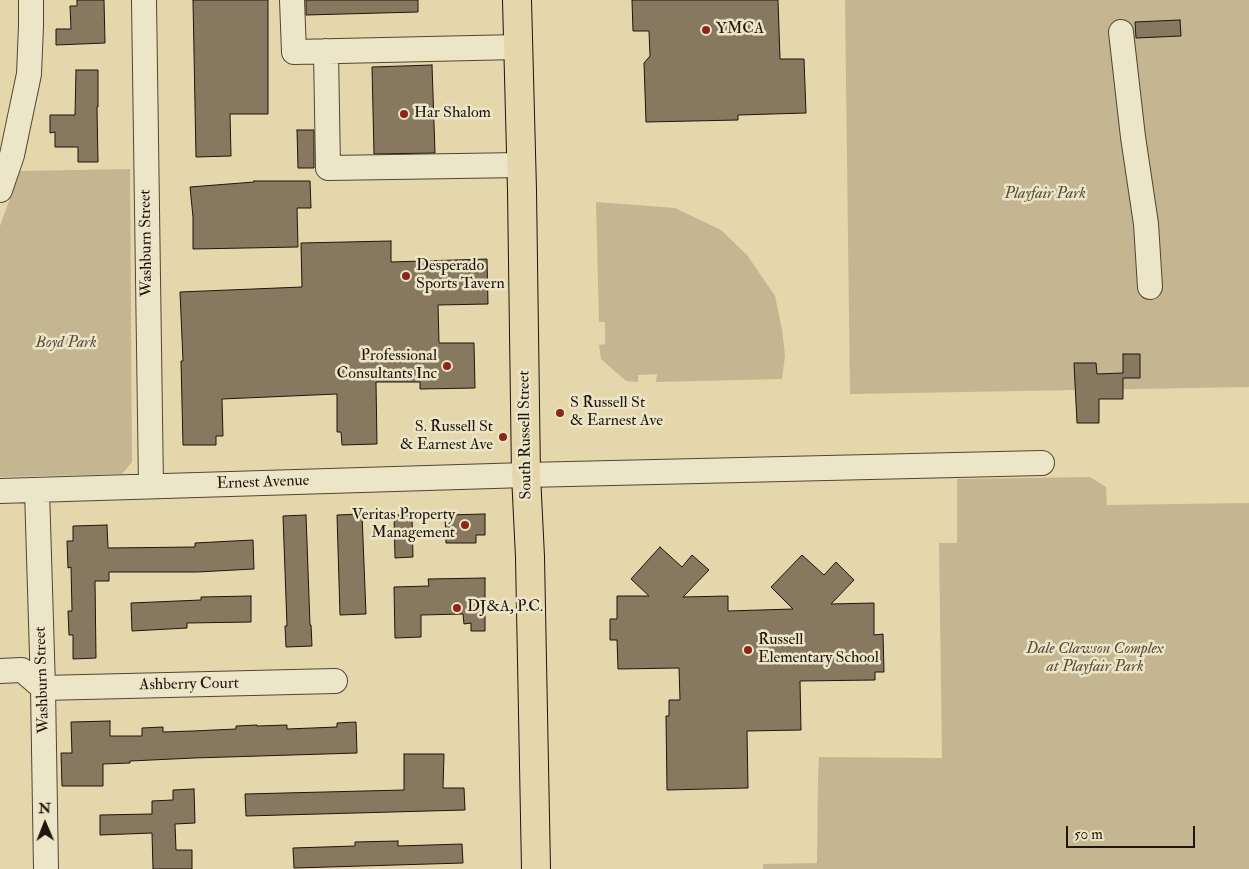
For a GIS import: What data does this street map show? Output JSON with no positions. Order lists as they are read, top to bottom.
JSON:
{
  "streets": {
    "main road": ["South Russell Street"],
    "street": ["Washburn Street", "Ernest Avenue", "Ashberry Court"]
  },
  "crossings": [
    ["Washburn Street", "Ernest Avenue"],
    ["Washburn Street", "Ashberry Court"],
    ["South Russell Street", "Ernest Avenue"]
  ],
  "parks": ["Playfair Park", "Boyd Park", "Dale Clawson Complex at Playfair Park"],
  "places": [
    "YMCA",
    "Har Shalom",
    "Desperado Sports Tavern",
    "Professional Consultants Inc",
    "S Russell St & Earnest Ave",
    "S. Russell St & Earnest Ave",
    "Veritas Property Management",
    "DJ&A, P.C.",
    "Russell Elementary School"
  ],
  "scale_bar": "50 m",
  "north": "top"
}
